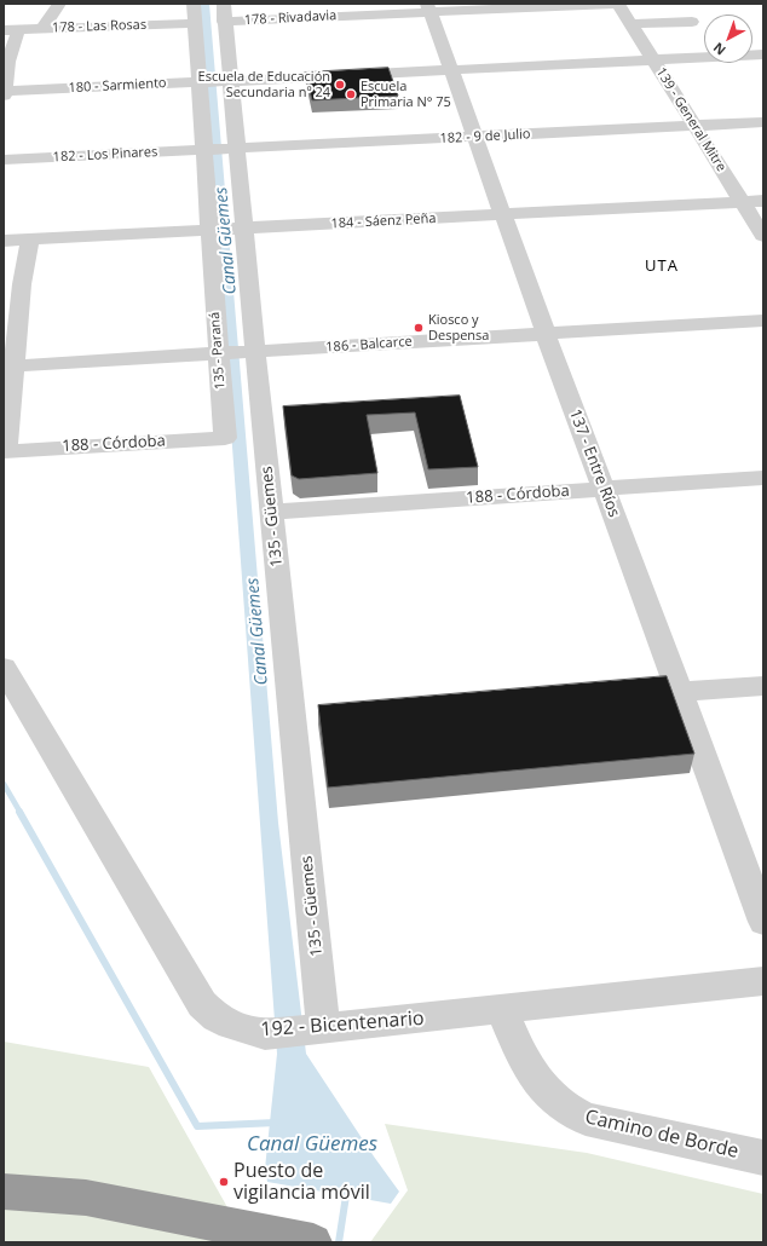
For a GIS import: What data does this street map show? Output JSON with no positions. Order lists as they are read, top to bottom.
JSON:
{
  "streets": {
    "street": [
      "178 - Rivadavia",
      "178 - Las Rosas",
      "180 - Sarmiento",
      "139 - General Mitre",
      "182 - 9 de Julio",
      "182 - Los Pinares",
      "184 - Sáenz Peña",
      "186 - Balcarce",
      "135 - Paraná",
      "188 - Córdoba",
      "137 - Entre Ríos",
      "135 - Güemes",
      "192 - Bicentenario",
      "Camino de Borde"
    ]
  },
  "crossings": [
    ["178 - Rivadavia", "139 - General Mitre"],
    ["178 - Rivadavia", "137 - Entre Ríos"],
    ["178 - Rivadavia", "135 - Güemes"],
    ["178 - Las Rosas", "135 - Paraná"],
    ["180 - Sarmiento", "139 - General Mitre"],
    ["180 - Sarmiento", "135 - Paraná"],
    ["180 - Sarmiento", "137 - Entre Ríos"],
    ["180 - Sarmiento", "135 - Güemes"],
    ["139 - General Mitre", "182 - 9 de Julio"],
    ["139 - General Mitre", "184 - Sáenz Peña"],
    ["182 - 9 de Julio", "182 - Los Pinares"],
    ["182 - 9 de Julio", "135 - Paraná"],
    ["182 - 9 de Julio", "137 - Entre Ríos"],
    ["182 - 9 de Julio", "135 - Güemes"],
    ["182 - Los Pinares", "135 - Paraná"],
    ["184 - Sáenz Peña", "135 - Paraná"],
    ["184 - Sáenz Peña", "137 - Entre Ríos"],
    ["184 - Sáenz Peña", "135 - Güemes"],
    ["186 - Balcarce", "135 - Paraná"],
    ["186 - Balcarce", "137 - Entre Ríos"],
    ["186 - Balcarce", "135 - Güemes"],
    ["135 - Paraná", "188 - Córdoba"],
    ["135 - Paraná", "135 - Güemes"],
    ["188 - Córdoba", "137 - Entre Ríos"],
    ["188 - Córdoba", "135 - Güemes"],
    ["135 - Güemes", "192 - Bicentenario"],
    ["192 - Bicentenario", "Camino de Borde"]
  ],
  "districts": ["UTA"],
  "water": ["Canal Güemes"],
  "places": [
    "Escuela de Educación Secundaria nº 24",
    "Escuela Primaria N° 75",
    "Kiosco y Despensa",
    "Puesto de vigilancia móvil"
  ],
  "north": "bottom left"
}
